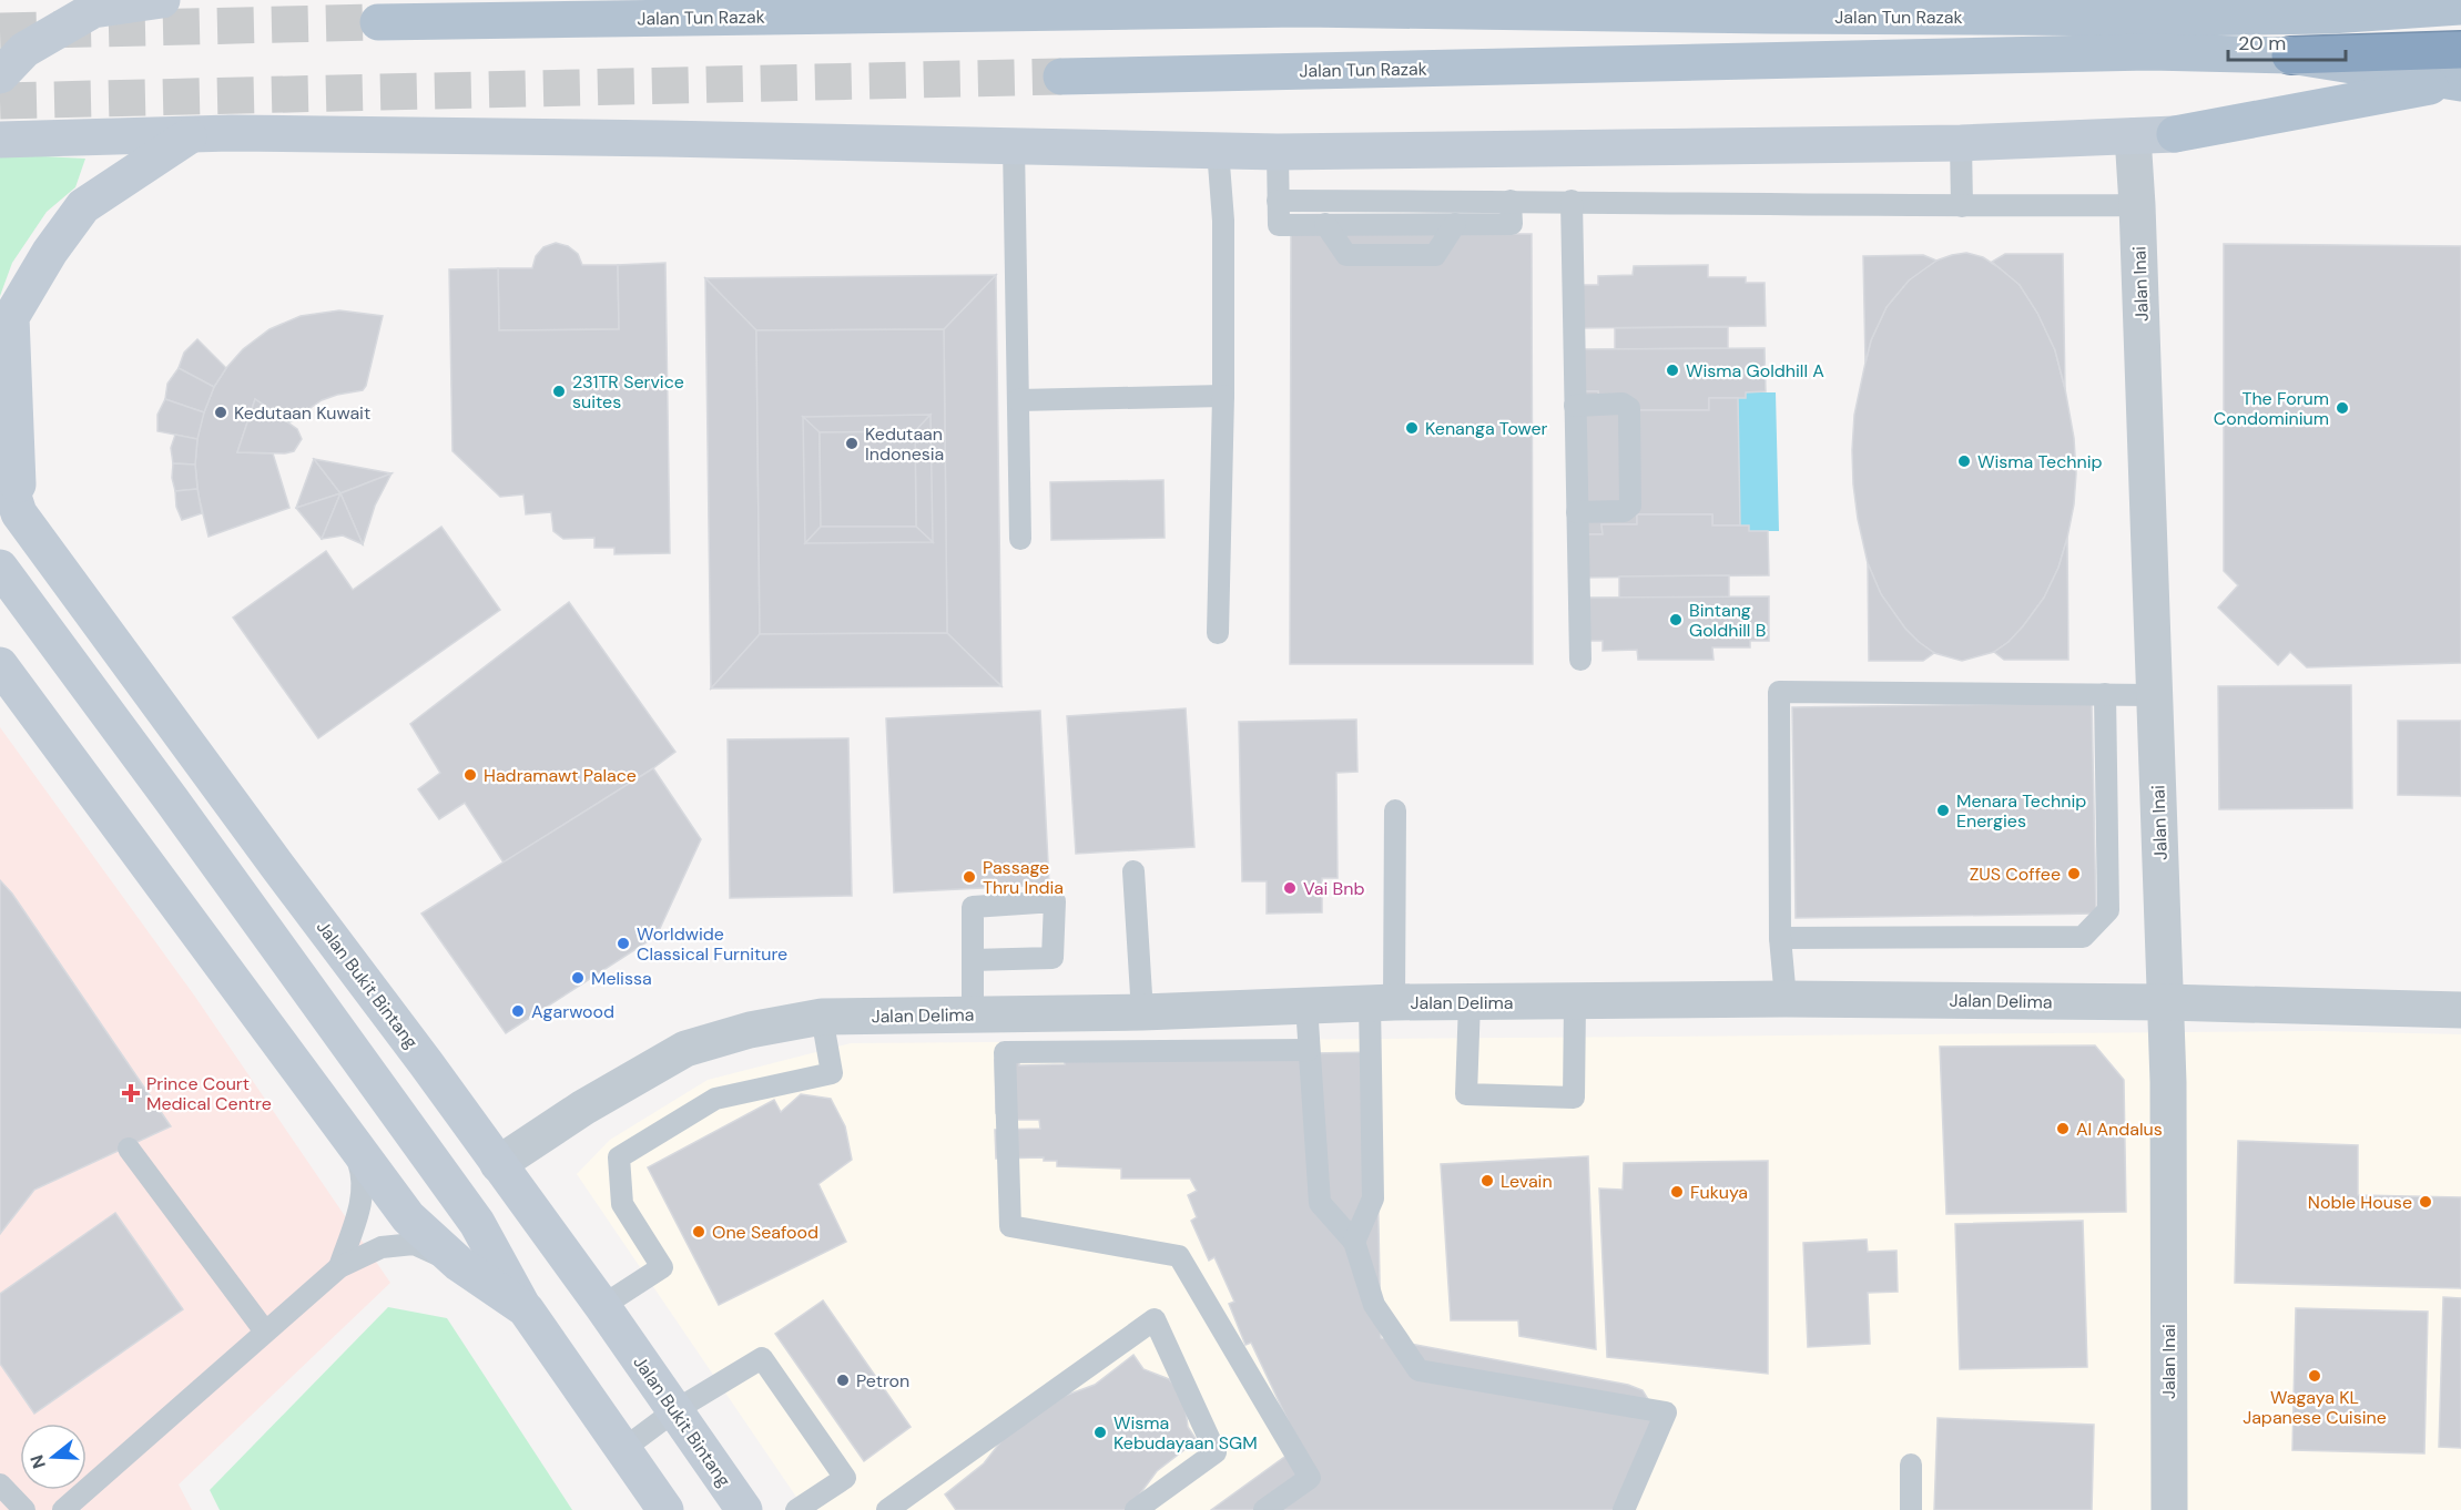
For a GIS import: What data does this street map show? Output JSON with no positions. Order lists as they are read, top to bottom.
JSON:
{
  "streets": {
    "main road": ["Jalan Tun Razak", "Jalan Bukit Bintang"],
    "street": ["Jalan Inai", "Jalan Delima"]
  },
  "crossings": [
    ["Jalan Inai", "Jalan Delima"],
    ["Jalan Bukit Bintang", "Jalan Delima"]
  ],
  "places": {
    "other": [
      "Wisma Goldhill A",
      "231TR Service suites",
      "The Forum Condominium",
      "Kedutaan Kuwait",
      "Kenanga Tower",
      "Kedutaan Indonesia",
      "Wisma Technip",
      "Bintang Goldhill B",
      "Hadramawt Palace",
      "Menara Technip Energies",
      "ZUS Coffee",
      "Passage Thru India",
      "Vai Bnb",
      "Worldwide Classical Furniture",
      "Melissa",
      "Agarwood",
      "Al Andalus",
      "Levain",
      "Fukuya",
      "Noble House",
      "One Seafood",
      "Wagaya KL Japanese Cuisine",
      "Petron",
      "Wisma Kebudayaan SGM"
    ],
    "health": ["Prince Court Medical Centre"]
  },
  "scale_bar": "20 m",
  "north": "left"
}
